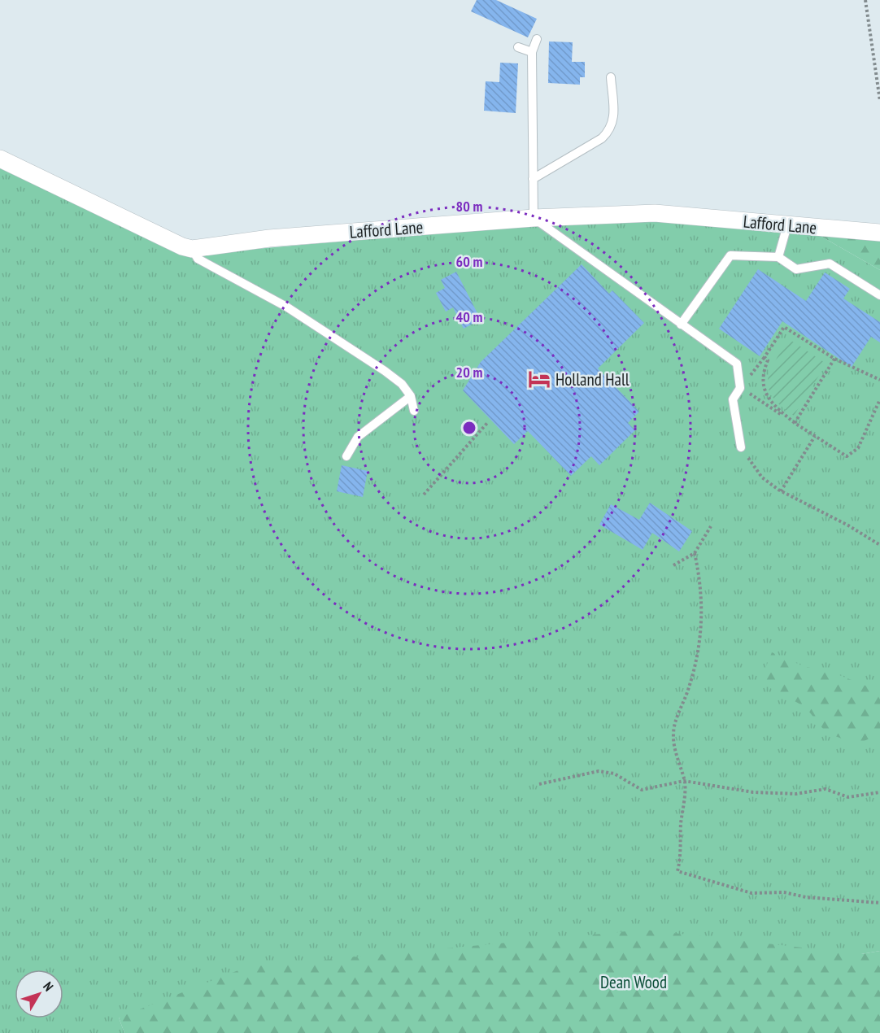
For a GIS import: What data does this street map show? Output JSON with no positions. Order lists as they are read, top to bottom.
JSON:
{
  "streets": {
    "street": ["Lafford Lane"]
  },
  "parks": ["Dean Wood"],
  "places": {
    "hotel": ["Holland Hall"]
  },
  "north": "top right",
  "rings": [
    "80 m",
    "60 m",
    "40 m",
    "20 m"
  ]
}
